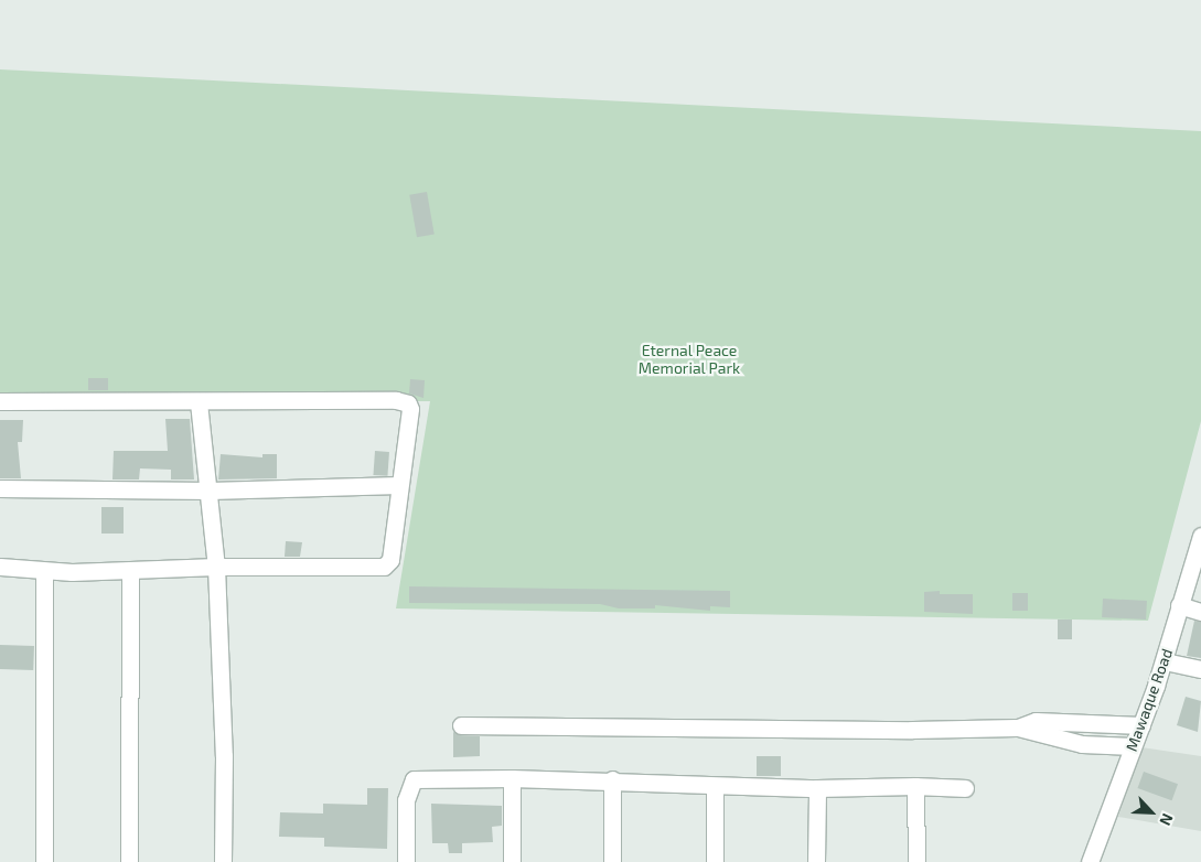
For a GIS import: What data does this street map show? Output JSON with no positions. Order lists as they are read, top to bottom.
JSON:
{
  "streets": {
    "street": ["Mawaque Road"]
  },
  "parks": ["Eternal Peace Memorial Park"],
  "north": "bottom right"
}
